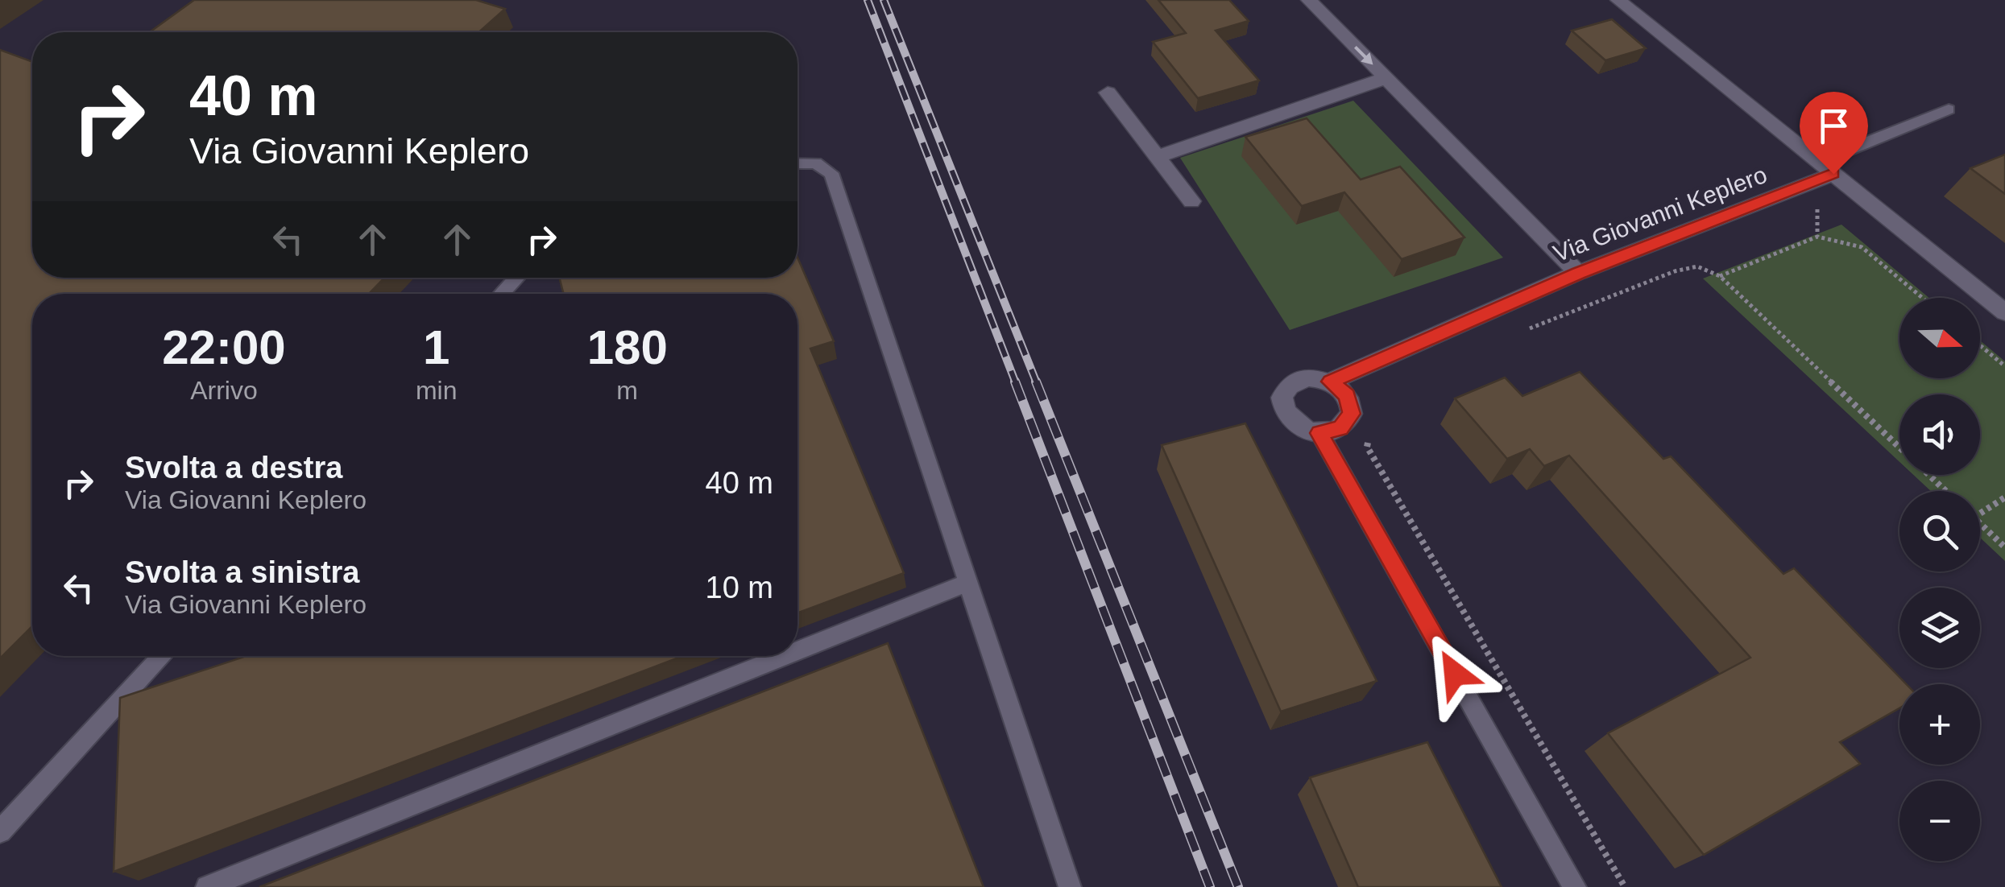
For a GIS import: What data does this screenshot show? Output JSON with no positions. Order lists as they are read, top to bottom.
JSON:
{
  "streets": {
    "street": ["Via Giovanni Keplero"]
  },
  "north": "right",
  "page": {
    "turn": ["40 m", "Via Giovanni Keplero"],
    "eta": [
      "22:00",
      "Arrivo",
      "1",
      "min",
      "180",
      "m"
    ],
    "map_buttons": ["+", "−"],
    "list": [
      {
        "name": "Svolta a destra",
        "note": "Via Giovanni Keplero",
        "value": "40 m"
      },
      {
        "name": "Svolta a sinistra",
        "note": "Via Giovanni Keplero",
        "value": "10 m"
      }
    ]
  }
}
